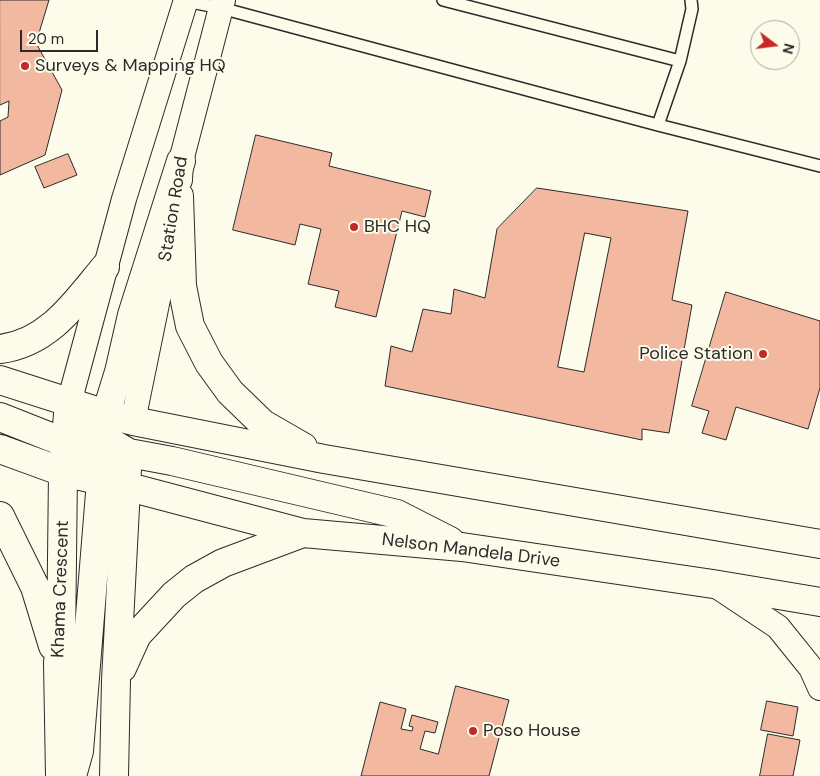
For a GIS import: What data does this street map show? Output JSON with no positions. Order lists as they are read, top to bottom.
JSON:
{
  "streets": {
    "main road": ["Nelson Mandela Drive", "Khama Crescent"],
    "street": ["Station Road"]
  },
  "crossings": [
    ["Station Road", "Khama Crescent"],
    ["Nelson Mandela Drive", "Khama Crescent"]
  ],
  "places": [
    "Surveys & Mapping HQ",
    "BHC HQ",
    "Police Station",
    "Poso House"
  ],
  "scale_bar": "20 m",
  "north": "right"
}
